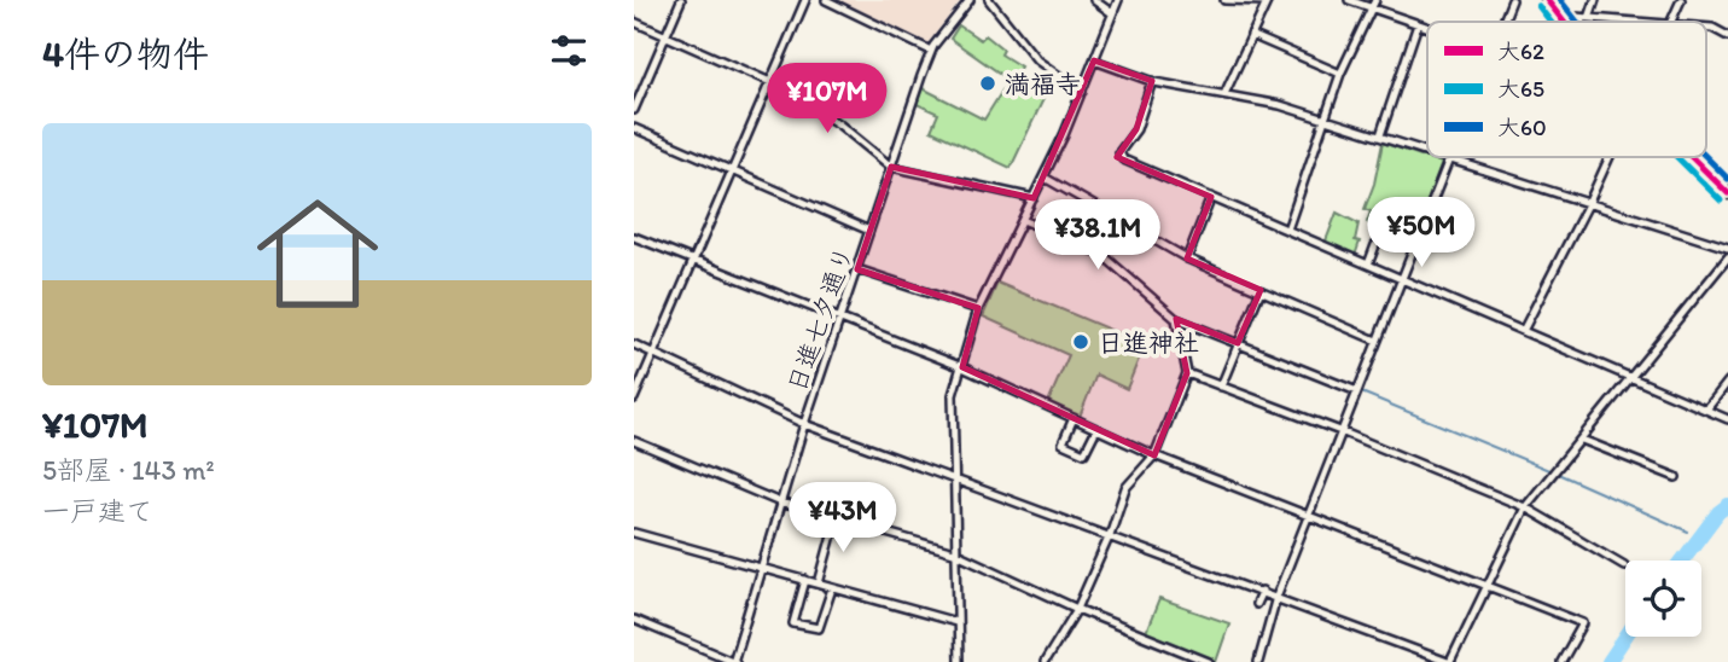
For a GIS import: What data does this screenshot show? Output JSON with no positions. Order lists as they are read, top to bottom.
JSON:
{
  "streets": {
    "street": ["日進七夕通り"]
  },
  "places": ["満福寺", "日進神社"],
  "lines": ["transit line 大62", "transit line 大60", "transit line 大65"],
  "legend": ["大62", "大65", "大60"],
  "page": {
    "heading": "4件の物件",
    "price": [
      "¥107M",
      "¥50M",
      "¥38.1M",
      "¥43M"
    ],
    "list": [
      {
        "name": "¥107M",
        "note": "5部屋 · 143 m² · 一戸建て"
      }
    ]
  }
}
